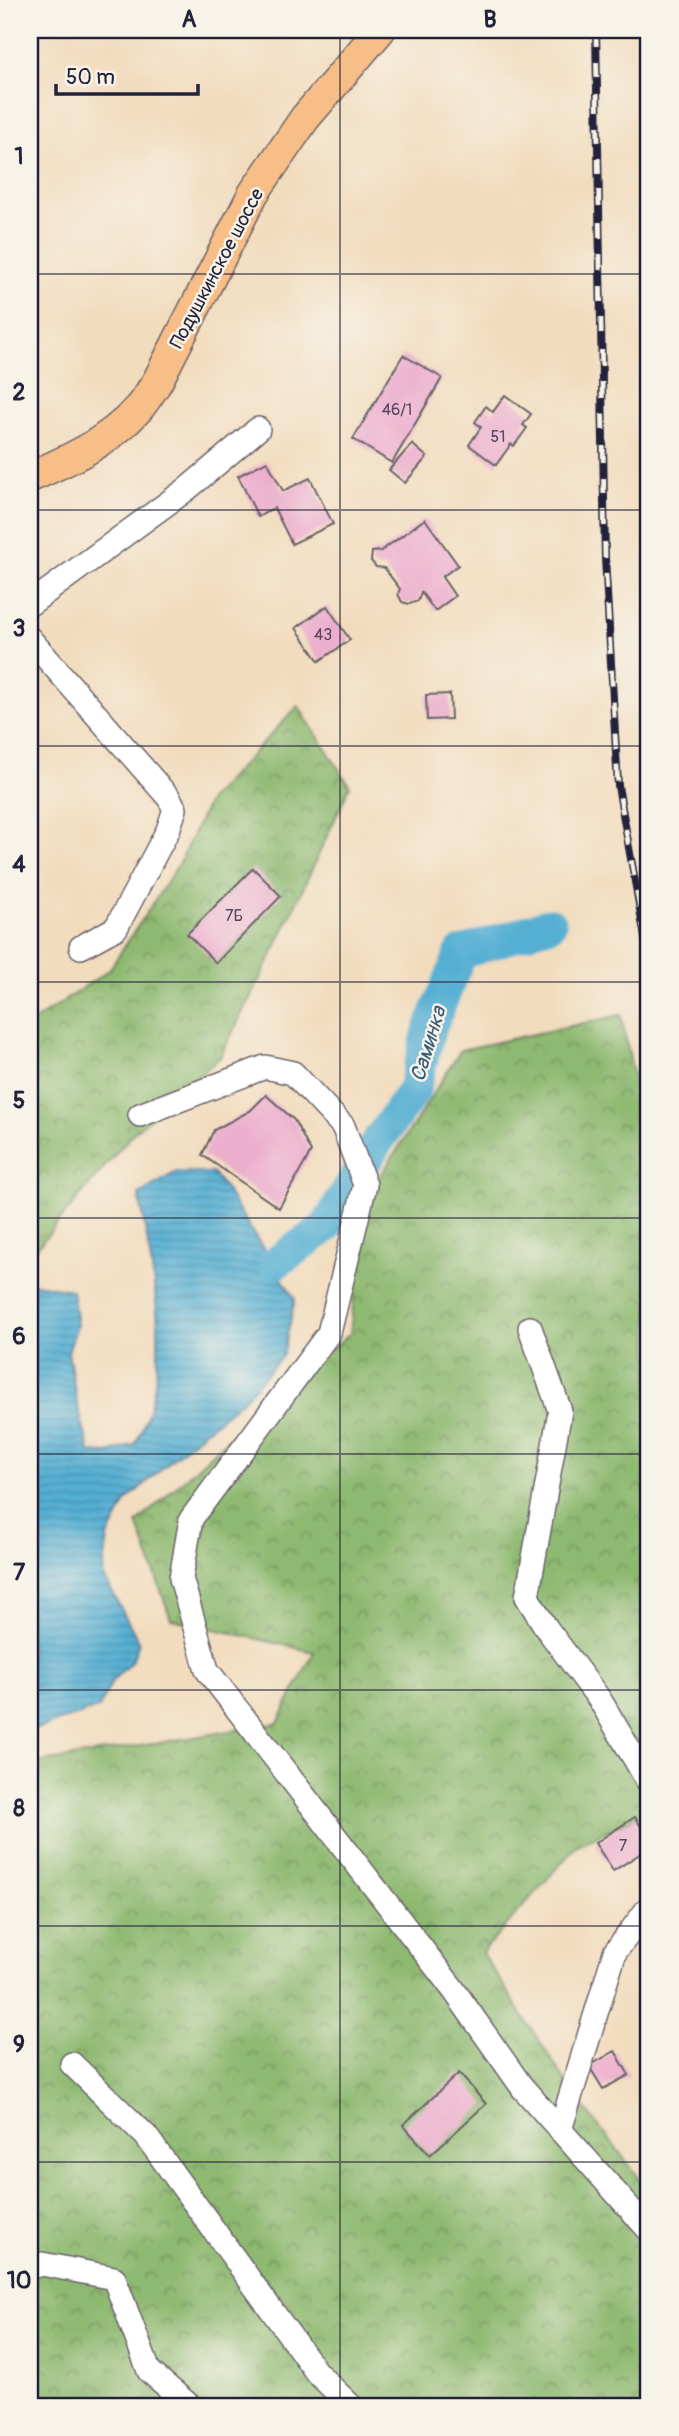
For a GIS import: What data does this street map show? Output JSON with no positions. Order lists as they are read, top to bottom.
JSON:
{
  "streets": {
    "main road": ["Подушкинское шоссе"]
  },
  "water": ["Саминка"],
  "house_numbers": [
    "46/1",
    "51",
    "43",
    "7Б",
    "7"
  ],
  "scale_bar": "50 m",
  "grid": {
    "columns": ["A", "B"],
    "rows": [
      "1",
      "2",
      "3",
      "4",
      "5",
      "6",
      "7",
      "8",
      "9",
      "10"
    ]
  }
}
